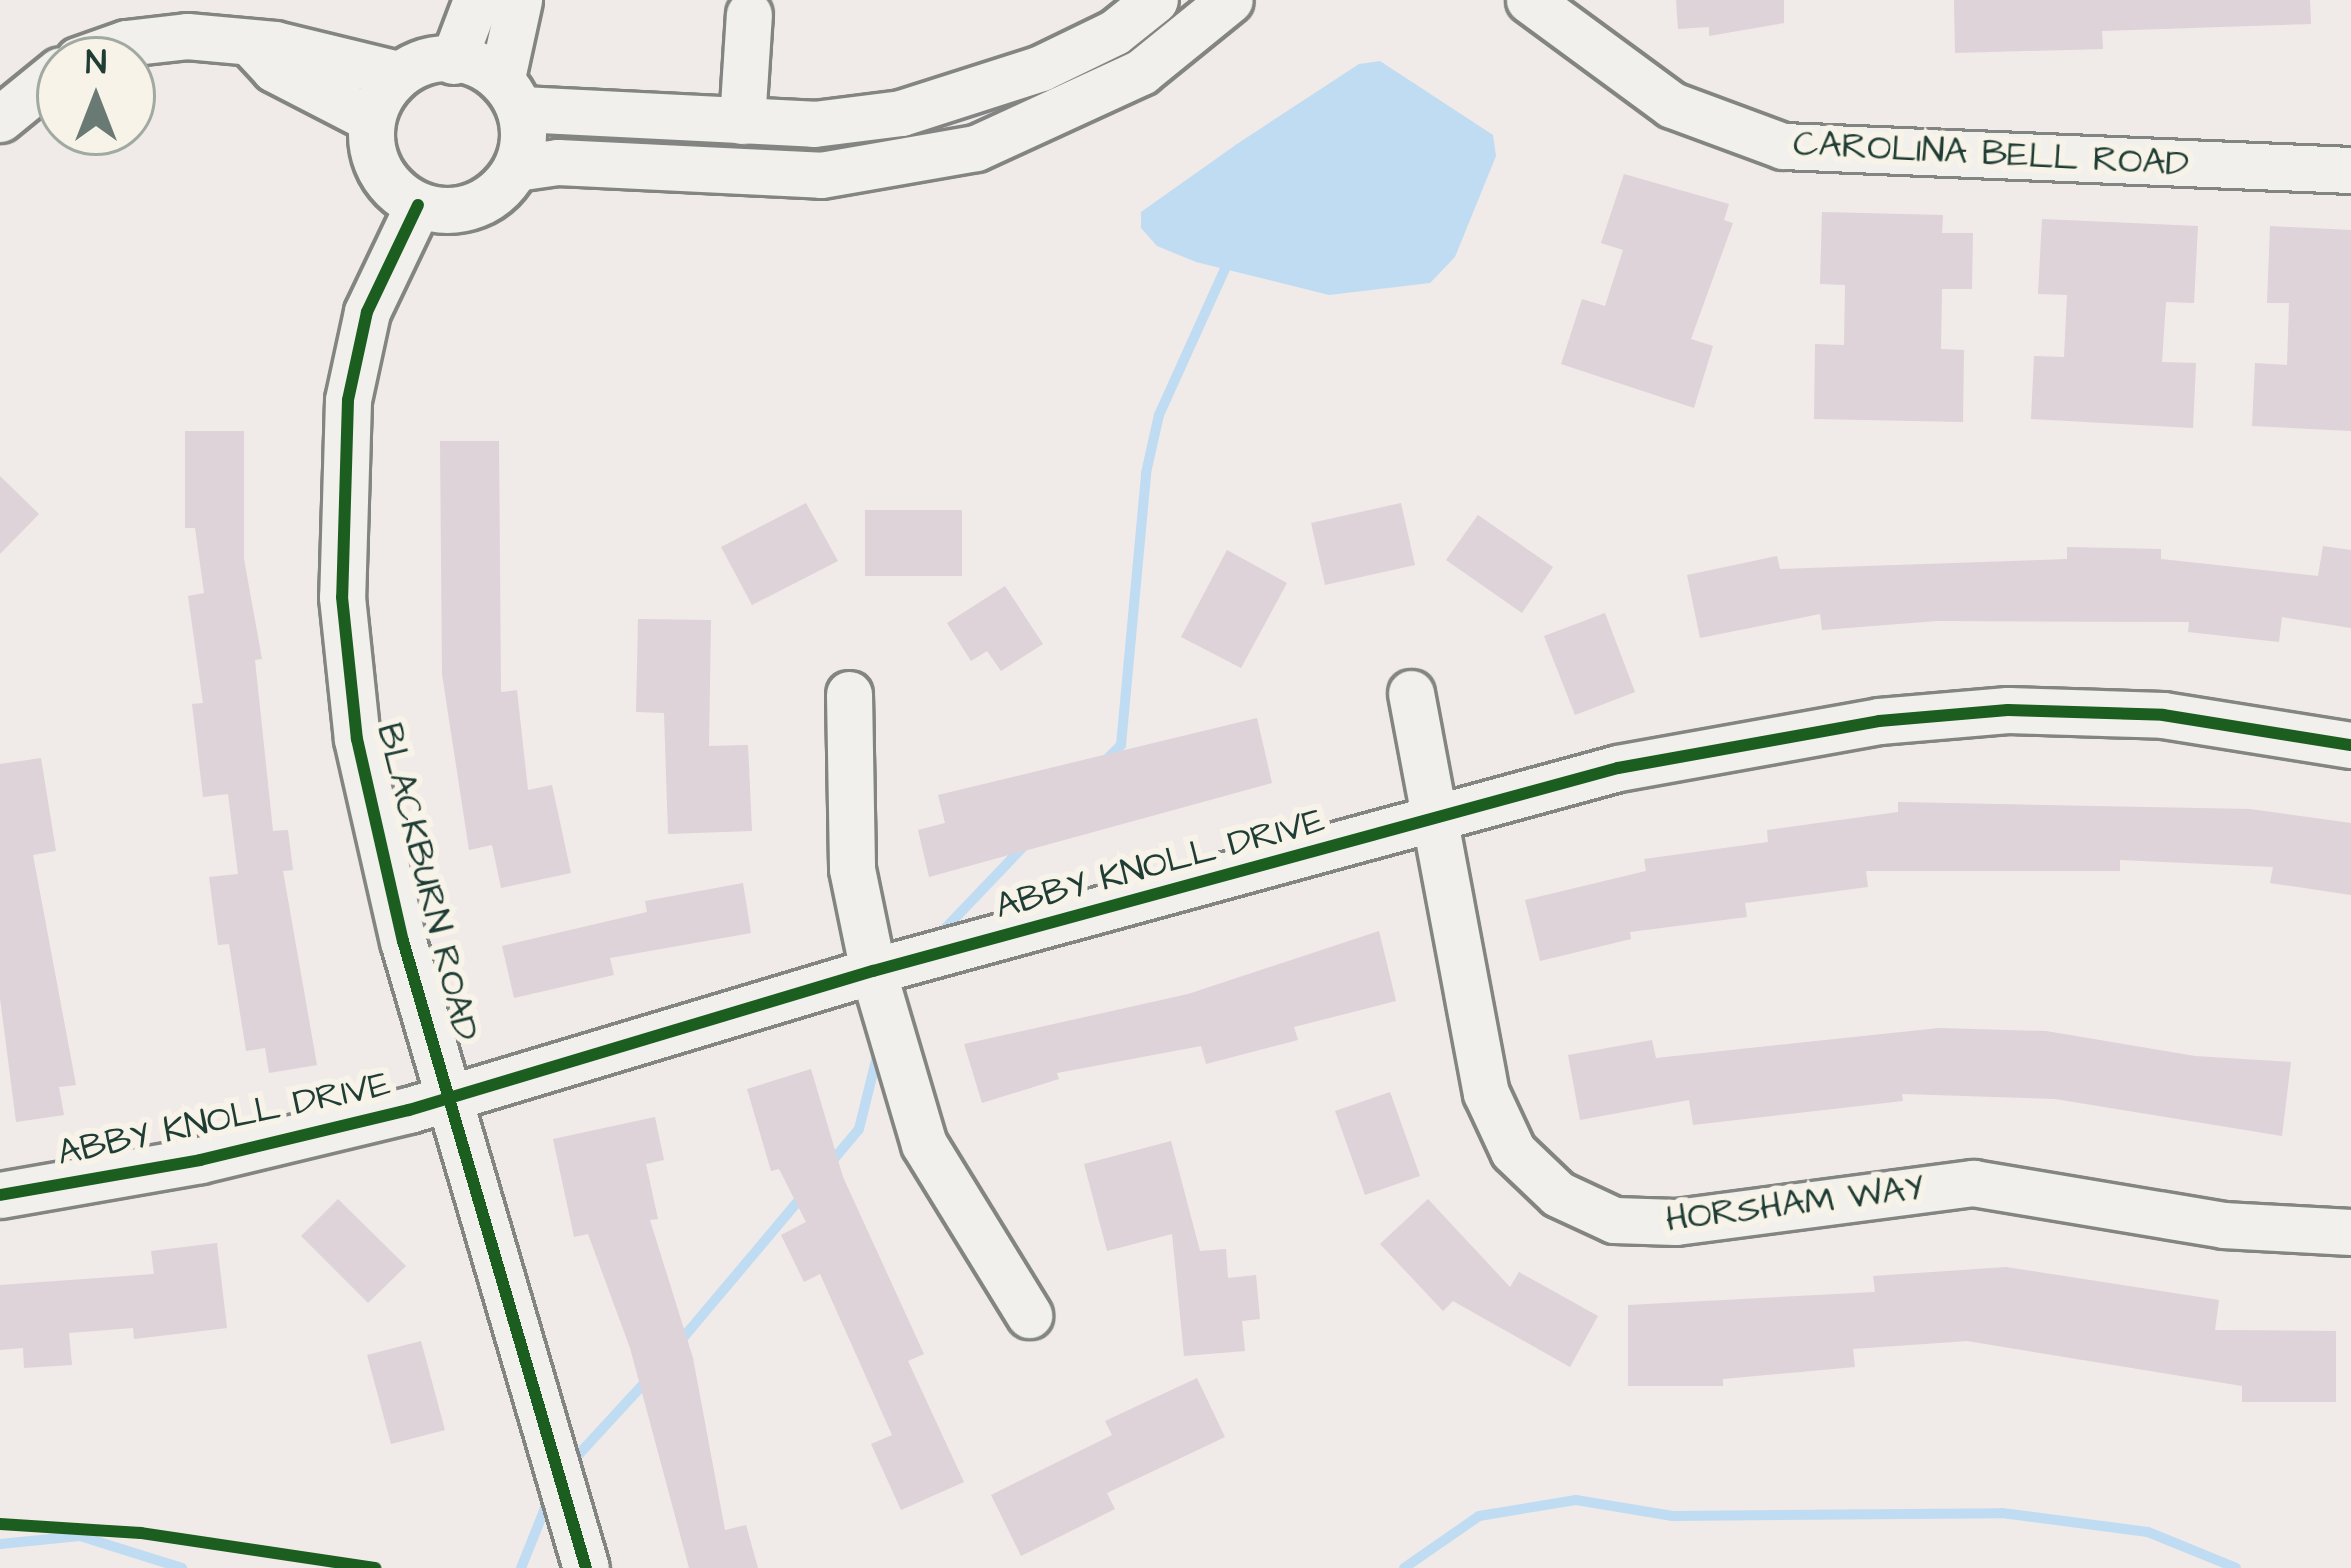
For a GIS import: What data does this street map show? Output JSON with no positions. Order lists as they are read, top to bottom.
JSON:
{
  "streets": {
    "street": [
      "CAROLINA BELL ROAD",
      "ABBY KNOLL DRIVE",
      "BLACKBURN ROAD",
      "HORSHAM WAY"
    ]
  },
  "crossings": [
    ["ABBY KNOLL DRIVE", "BLACKBURN ROAD"],
    ["ABBY KNOLL DRIVE", "HORSHAM WAY"]
  ],
  "north": "top"
}
